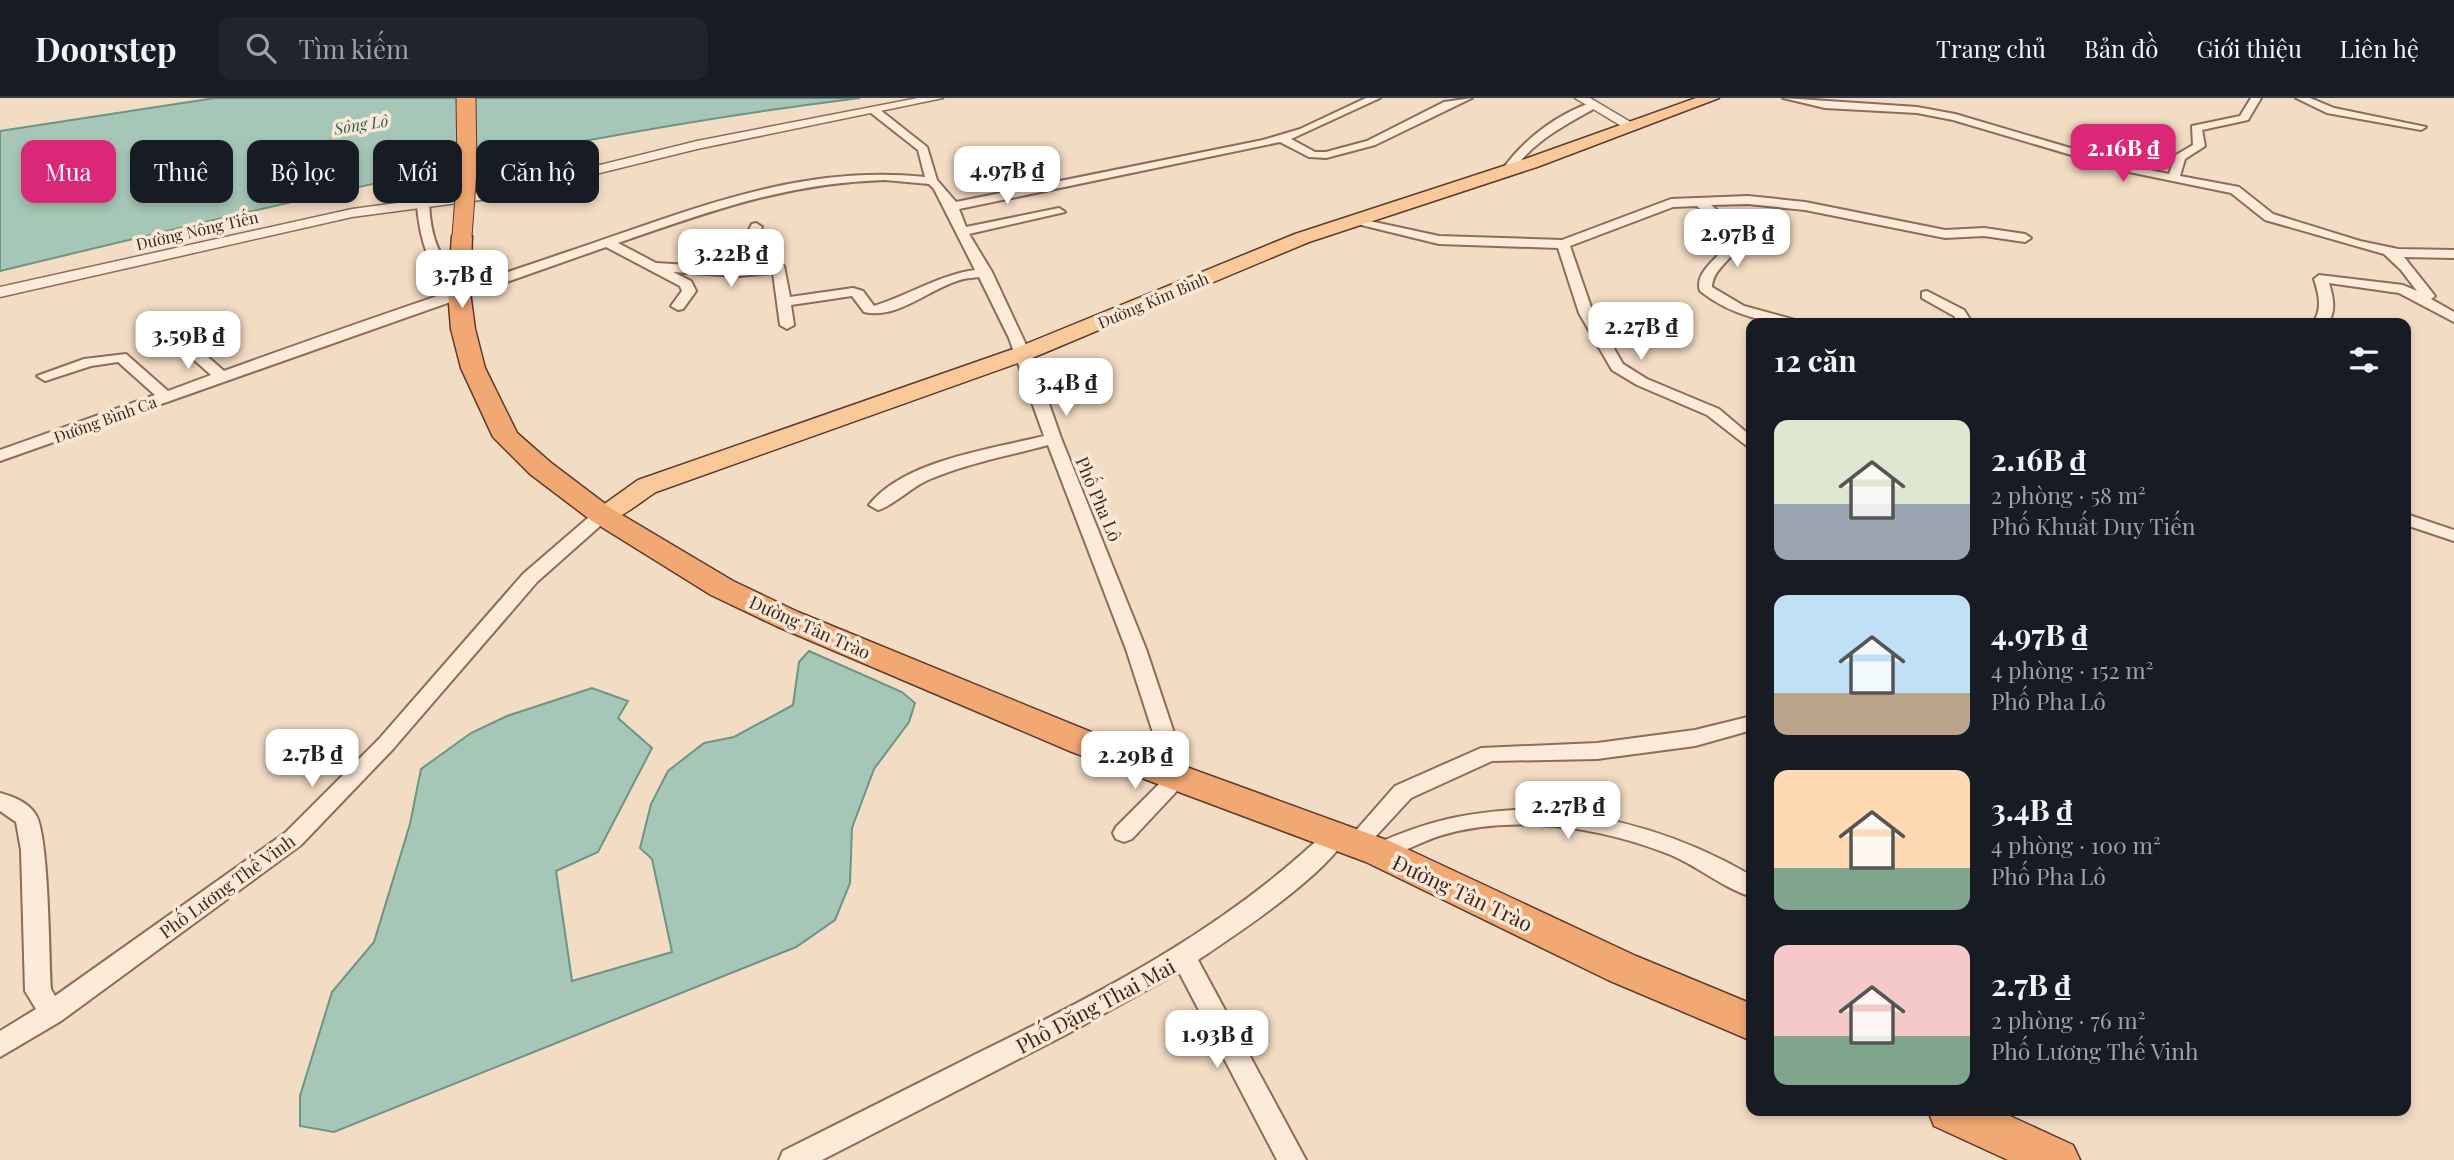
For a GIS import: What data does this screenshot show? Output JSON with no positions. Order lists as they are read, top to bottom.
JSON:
{
  "streets": {
    "highway": ["Đường Tân Trào"],
    "main road": ["Đường Kim Bình"],
    "street": [
      "Đường Nông Tiến",
      "Đường Bình Ca",
      "Phố Pha Lô",
      "Phố Lương Thế Vinh",
      "Phố Đặng Thai Mai"
    ]
  },
  "crossings": [
    ["Đường Nông Tiến", "Phố Pha Lô"],
    ["Đường Kim Bình", "Phố Pha Lô"],
    ["Đường Kim Bình", "Đường Tân Trào"],
    ["Đường Kim Bình", "Phố Lương Thế Vinh"],
    ["Đường Bình Ca", "Phố Pha Lô"],
    ["Đường Bình Ca", "Đường Tân Trào"],
    ["Phố Pha Lô", "Đường Tân Trào"],
    ["Đường Tân Trào", "Phố Lương Thế Vinh"],
    ["Đường Tân Trào", "Phố Đặng Thai Mai"]
  ],
  "water": ["Sông Lô"],
  "page": {
    "header": "Doorstep",
    "search": "Tìm kiếm",
    "nav": [
      "Trang chủ",
      "Bản đồ",
      "Giới thiệu",
      "Liên hệ"
    ],
    "price": [
      "2.16B ₫",
      "4.97B ₫",
      "2.97B ₫",
      "3.22B ₫",
      "3.7B ₫",
      "2.27B ₫",
      "3.59B ₫",
      "3.4B ₫",
      "2.7B ₫",
      "2.29B ₫",
      "2.27B ₫",
      "1.93B ₫"
    ],
    "chip": [
      "Mua",
      "Thuê",
      "Bộ lọc",
      "Mới",
      "Căn hộ"
    ],
    "heading": "12 căn",
    "list": [
      {
        "name": "2.16B ₫",
        "note": "2 phòng · 58 m² · Phố Khuất Duy Tiến"
      },
      {
        "name": "4.97B ₫",
        "note": "4 phòng · 152 m² · Phố Pha Lô"
      },
      {
        "name": "3.4B ₫",
        "note": "4 phòng · 100 m² · Phố Pha Lô"
      },
      {
        "name": "2.7B ₫",
        "note": "2 phòng · 76 m² · Phố Lương Thế Vinh"
      }
    ]
  }
}
